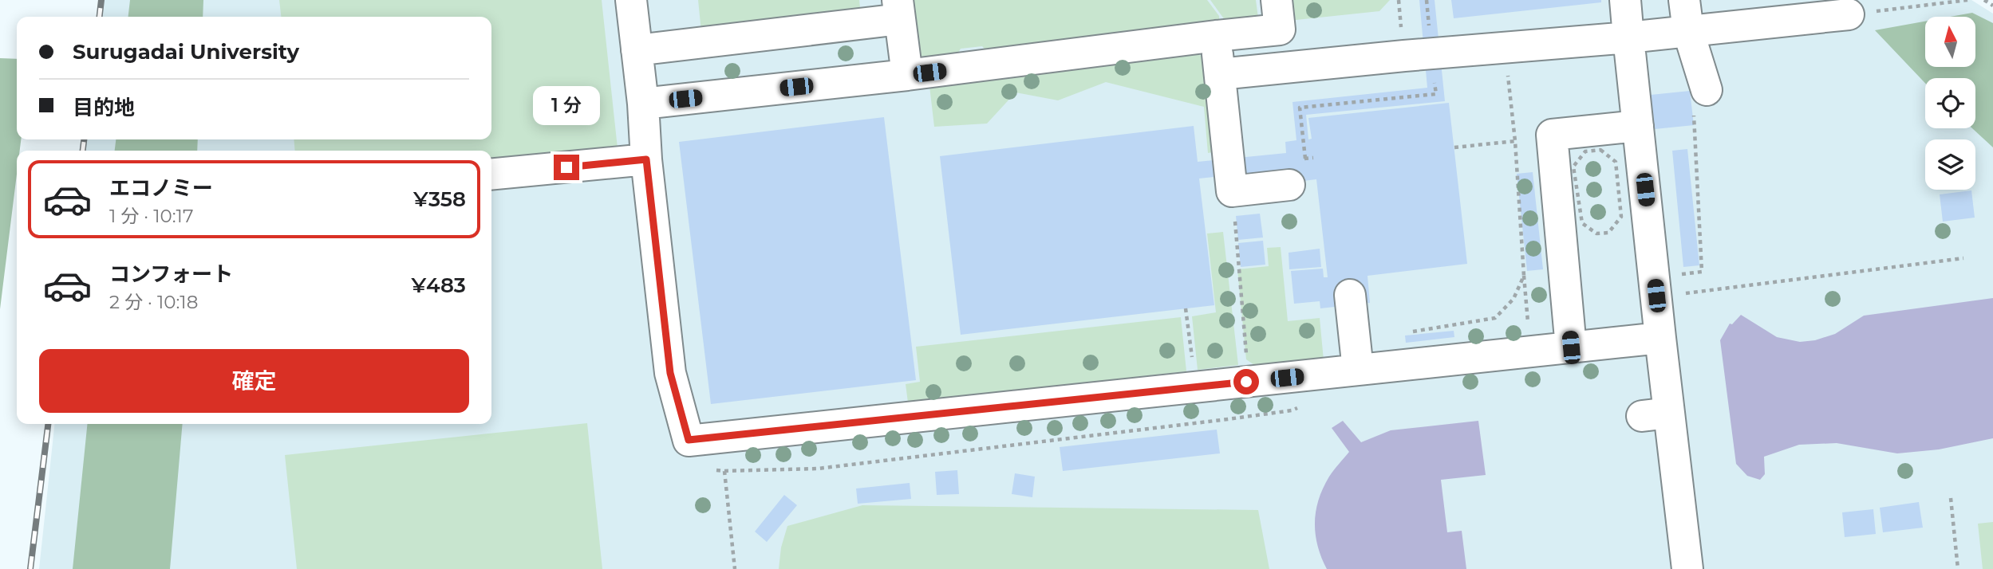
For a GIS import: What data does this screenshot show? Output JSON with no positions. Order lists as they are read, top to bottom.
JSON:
{
  "north": "top",
  "page": {
    "banner": ["Surugadai University", "目的地"],
    "bubble": "1 分",
    "list": [
      {
        "name": "エコノミー",
        "note": "1 分 · 10:17",
        "value": "¥358"
      },
      {
        "name": "コンフォート",
        "note": "2 分 · 10:18",
        "value": "¥483"
      }
    ],
    "buttons": "確定"
  }
}
